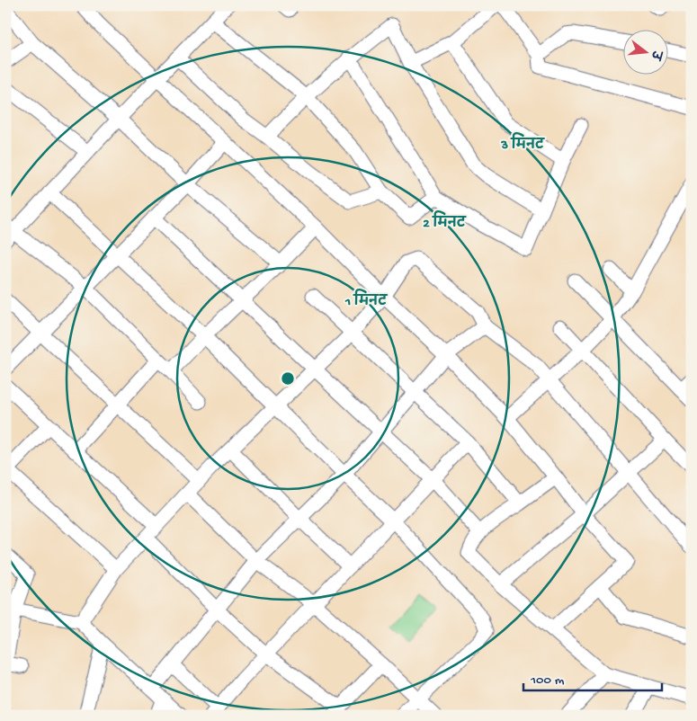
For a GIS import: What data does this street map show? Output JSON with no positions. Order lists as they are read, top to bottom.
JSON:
{
  "scale_bar": "100 m",
  "north": "right",
  "rings": ["3 मिनट", "2 मिनट", "1 मिनट"]
}
